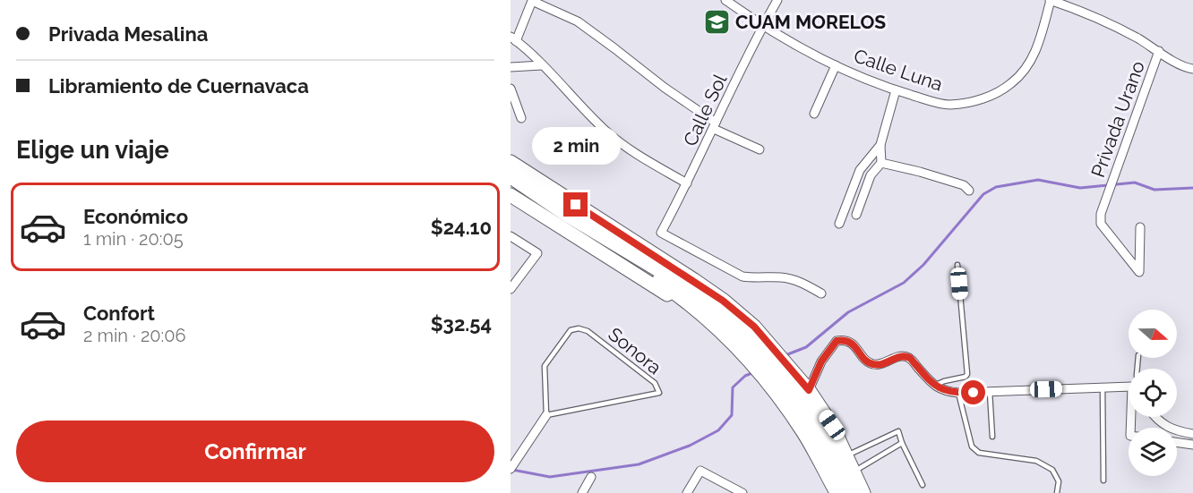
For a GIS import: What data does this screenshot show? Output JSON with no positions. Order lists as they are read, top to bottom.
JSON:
{
  "streets": {
    "street": ["Calle Luna", "Calle Sol", "Privada Urano"],
    "lane": ["Sonora"]
  },
  "crossings": [
    ["Calle Luna", "Calle Sol"]
  ],
  "places": {
    "school or university": ["CUAM MORELOS"]
  },
  "north": "right",
  "page": {
    "banner": ["Privada Mesalina", "Libramiento de Cuernavaca"],
    "heading": "Elige un viaje",
    "bubble": "2 min",
    "list": [
      {
        "name": "Económico",
        "note": "1 min · 20:05",
        "value": "$24.10"
      },
      {
        "name": "Confort",
        "note": "2 min · 20:06",
        "value": "$32.54"
      }
    ],
    "buttons": "Confirmar"
  }
}
